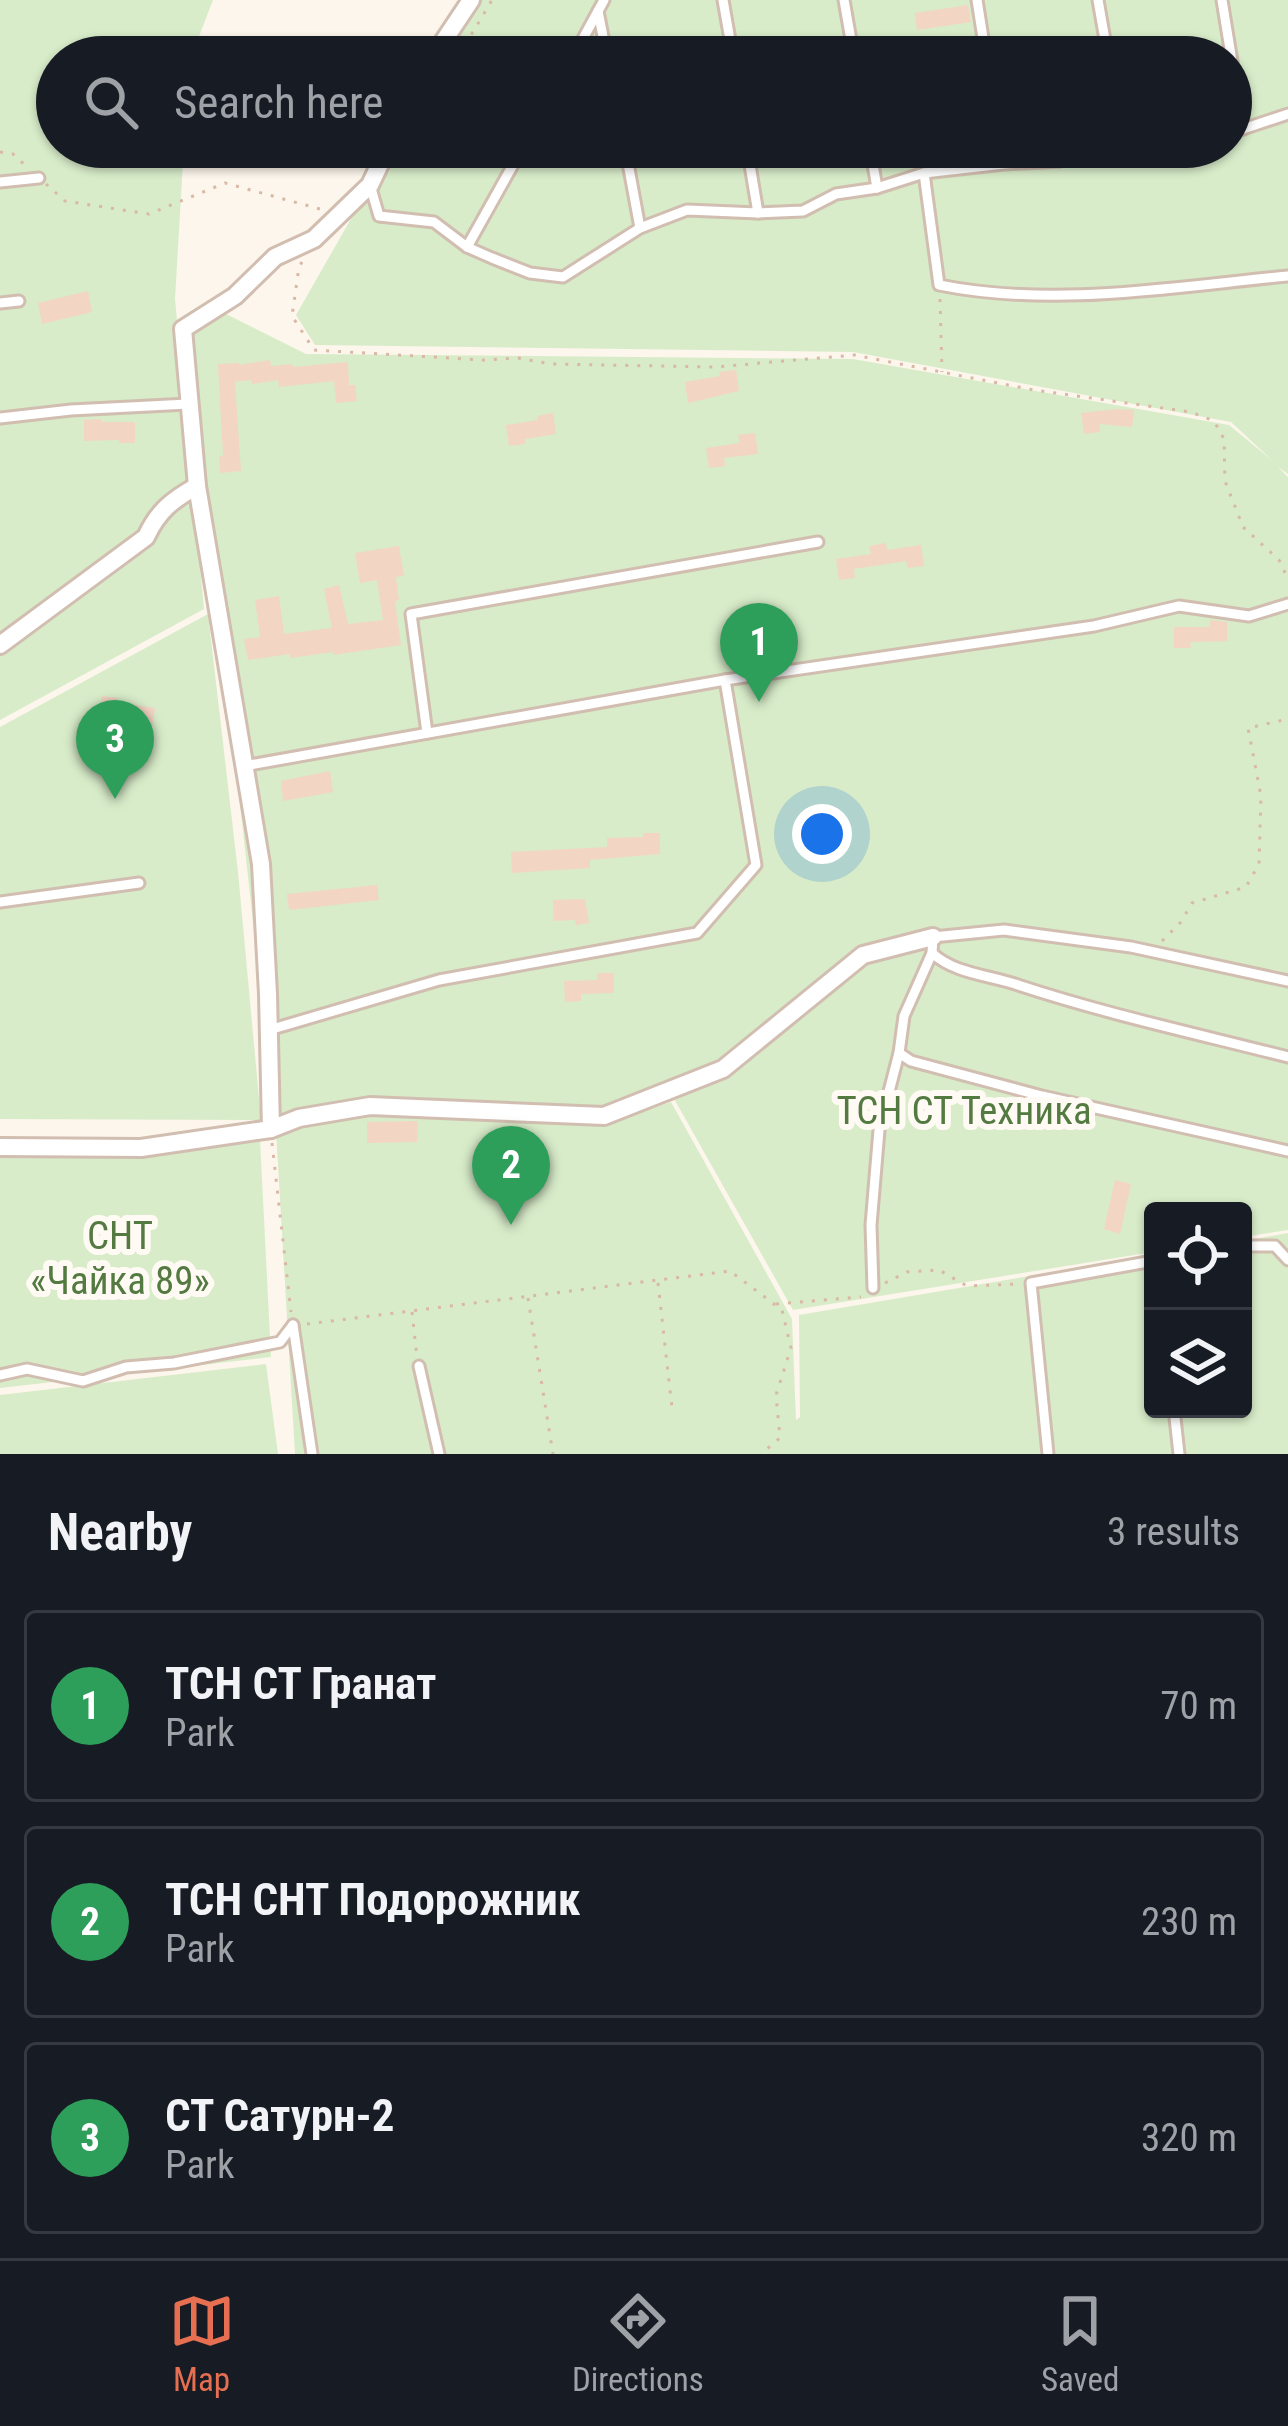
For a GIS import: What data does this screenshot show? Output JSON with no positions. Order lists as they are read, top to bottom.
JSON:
{
  "parks": ["ТСН СТ Техника", "СНТ «Чайка 89»"],
  "page": {
    "search": "Search here",
    "pins": ["1", "3", "2"],
    "heading": ["Nearby", "3 results"],
    "list": [
      {
        "mark": "1",
        "name": "ТСН СТ Гранат",
        "note": "Park",
        "value": "70 m"
      },
      {
        "mark": "2",
        "name": "ТСН СНТ Подорожник",
        "note": "Park",
        "value": "230 m"
      },
      {
        "mark": "3",
        "name": "СТ Сатурн-2",
        "note": "Park",
        "value": "320 m"
      }
    ],
    "nav": ["Map", "Directions", "Saved"]
  }
}
